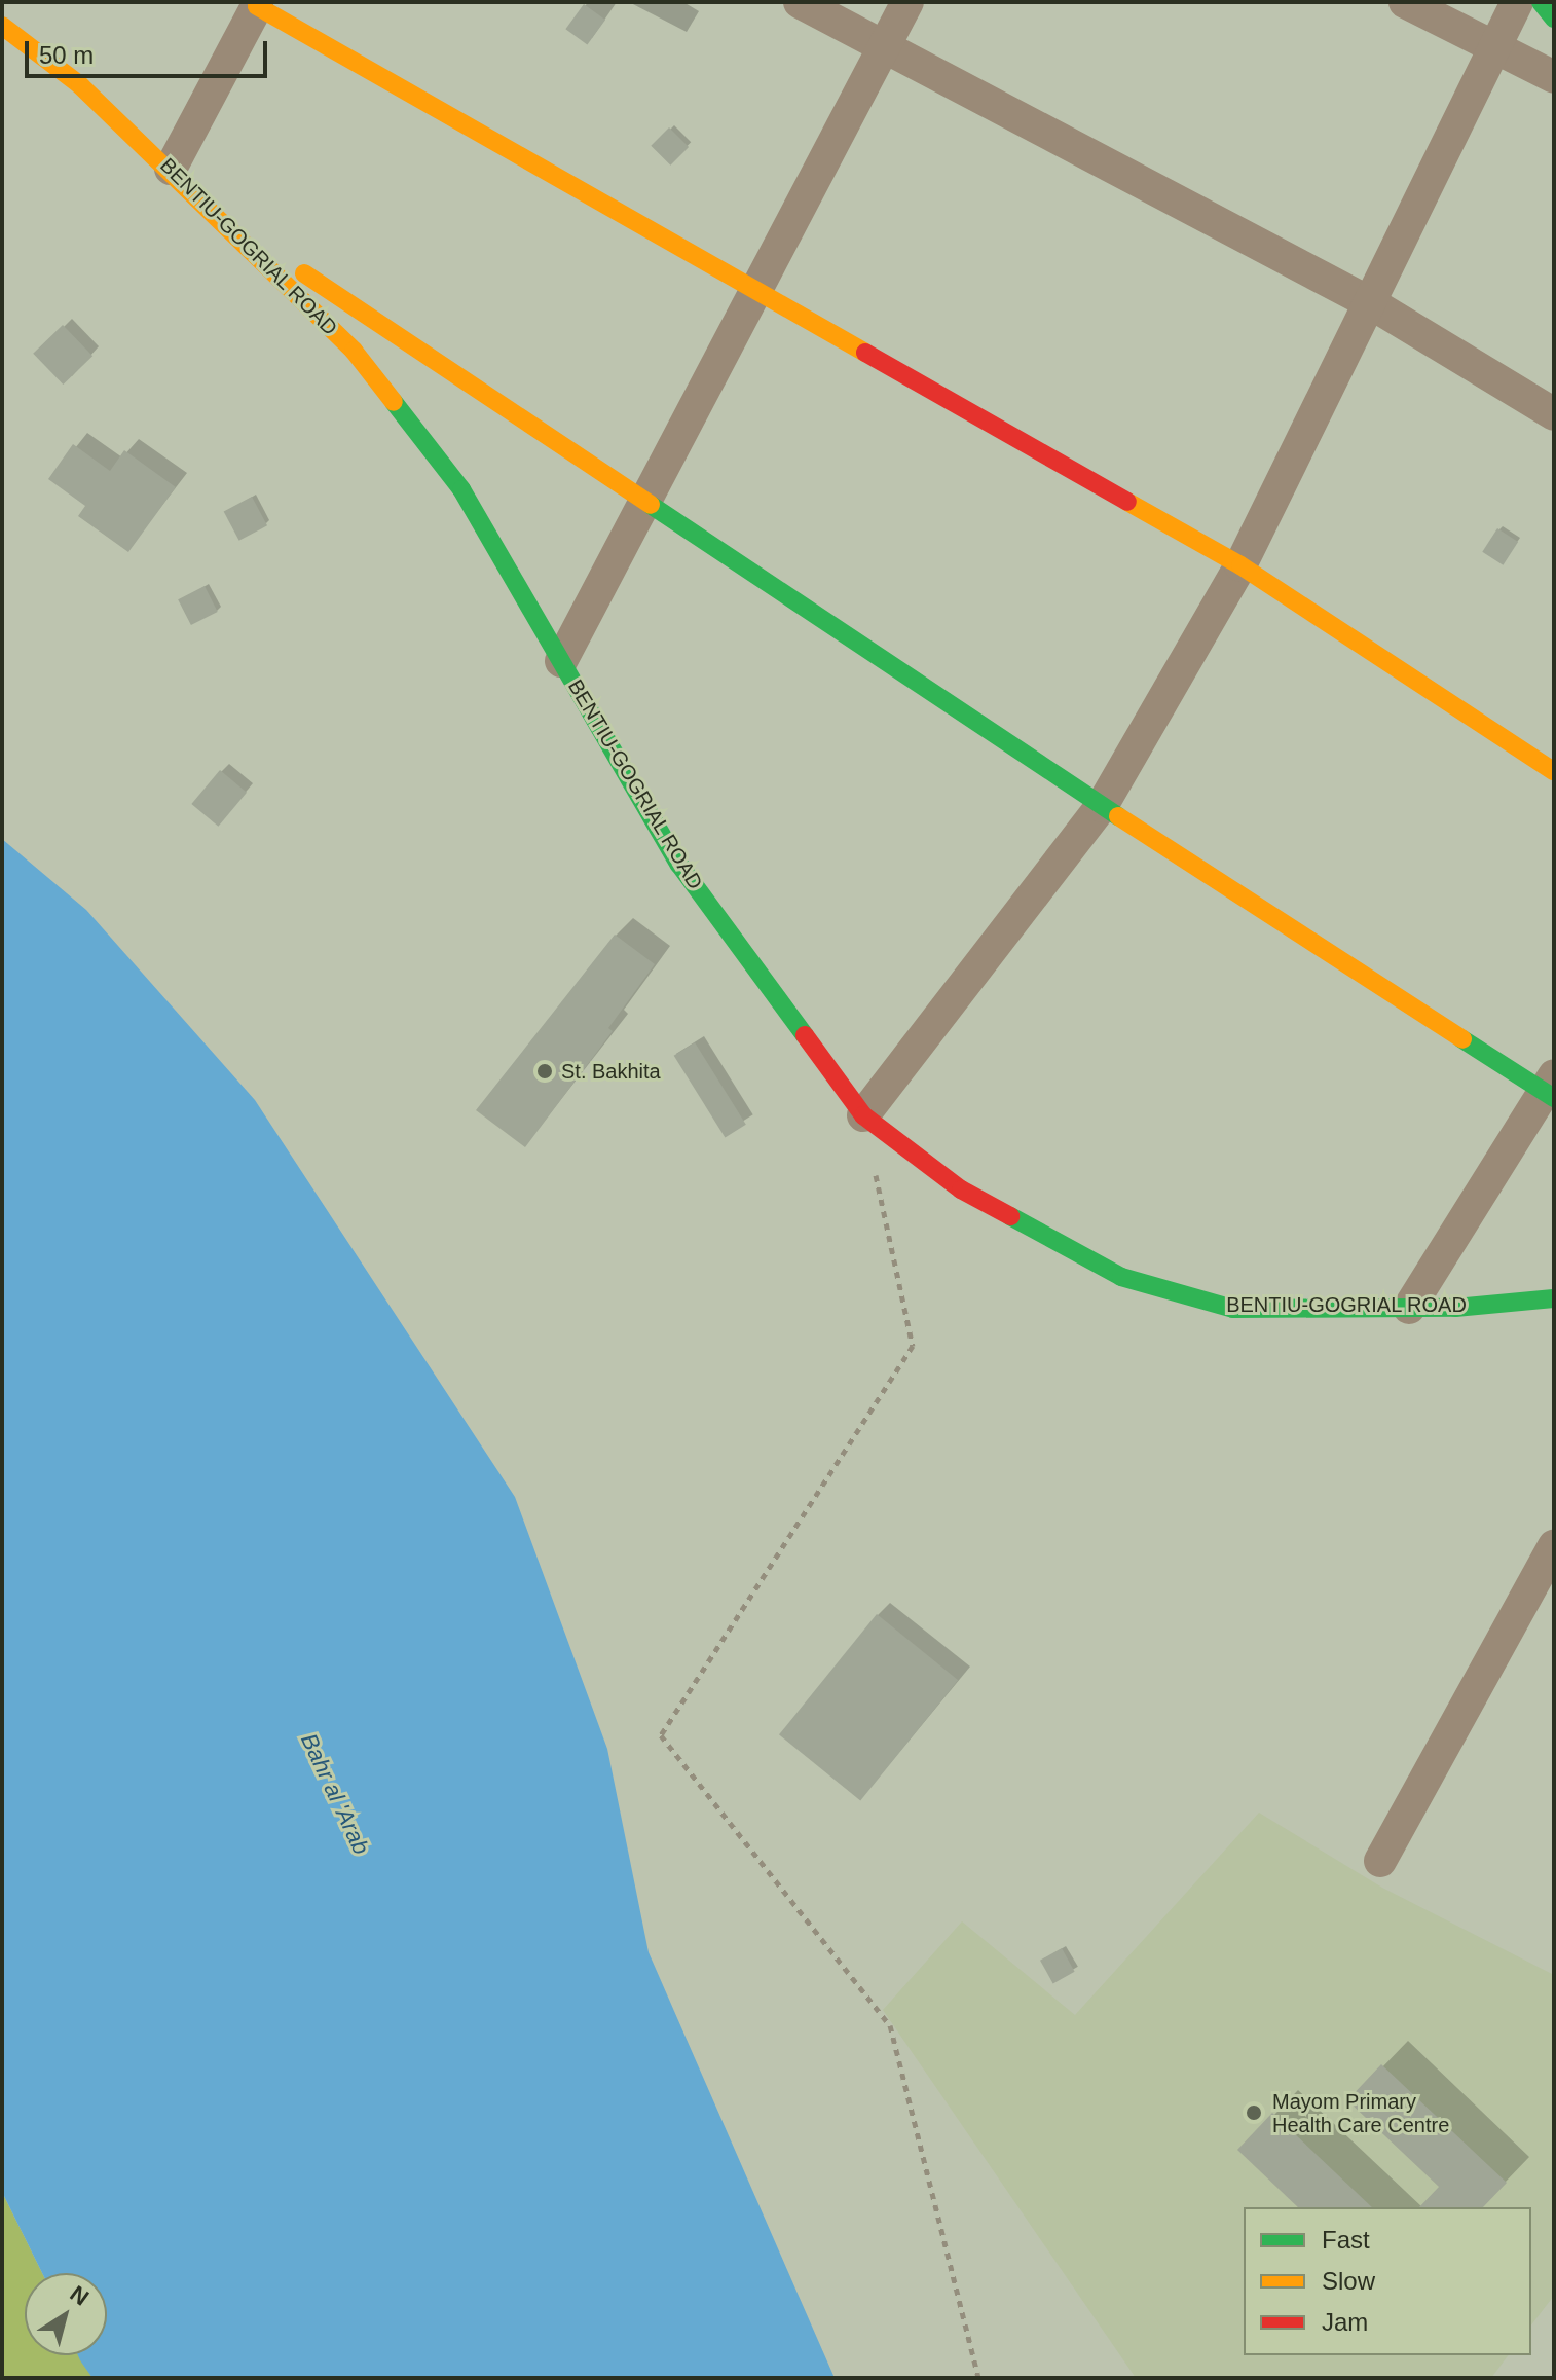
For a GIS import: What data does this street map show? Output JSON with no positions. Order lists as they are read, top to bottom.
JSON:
{
  "streets": {
    "street": ["BENTIU-GOGRIAL ROAD"]
  },
  "water": ["Bahr al 'Arab"],
  "places": ["St. Bakhita", "Mayom Primary Health Care Centre"],
  "legend": ["Fast", "Slow", "Jam"],
  "scale_bar": "50 m",
  "north": "top right"
}
